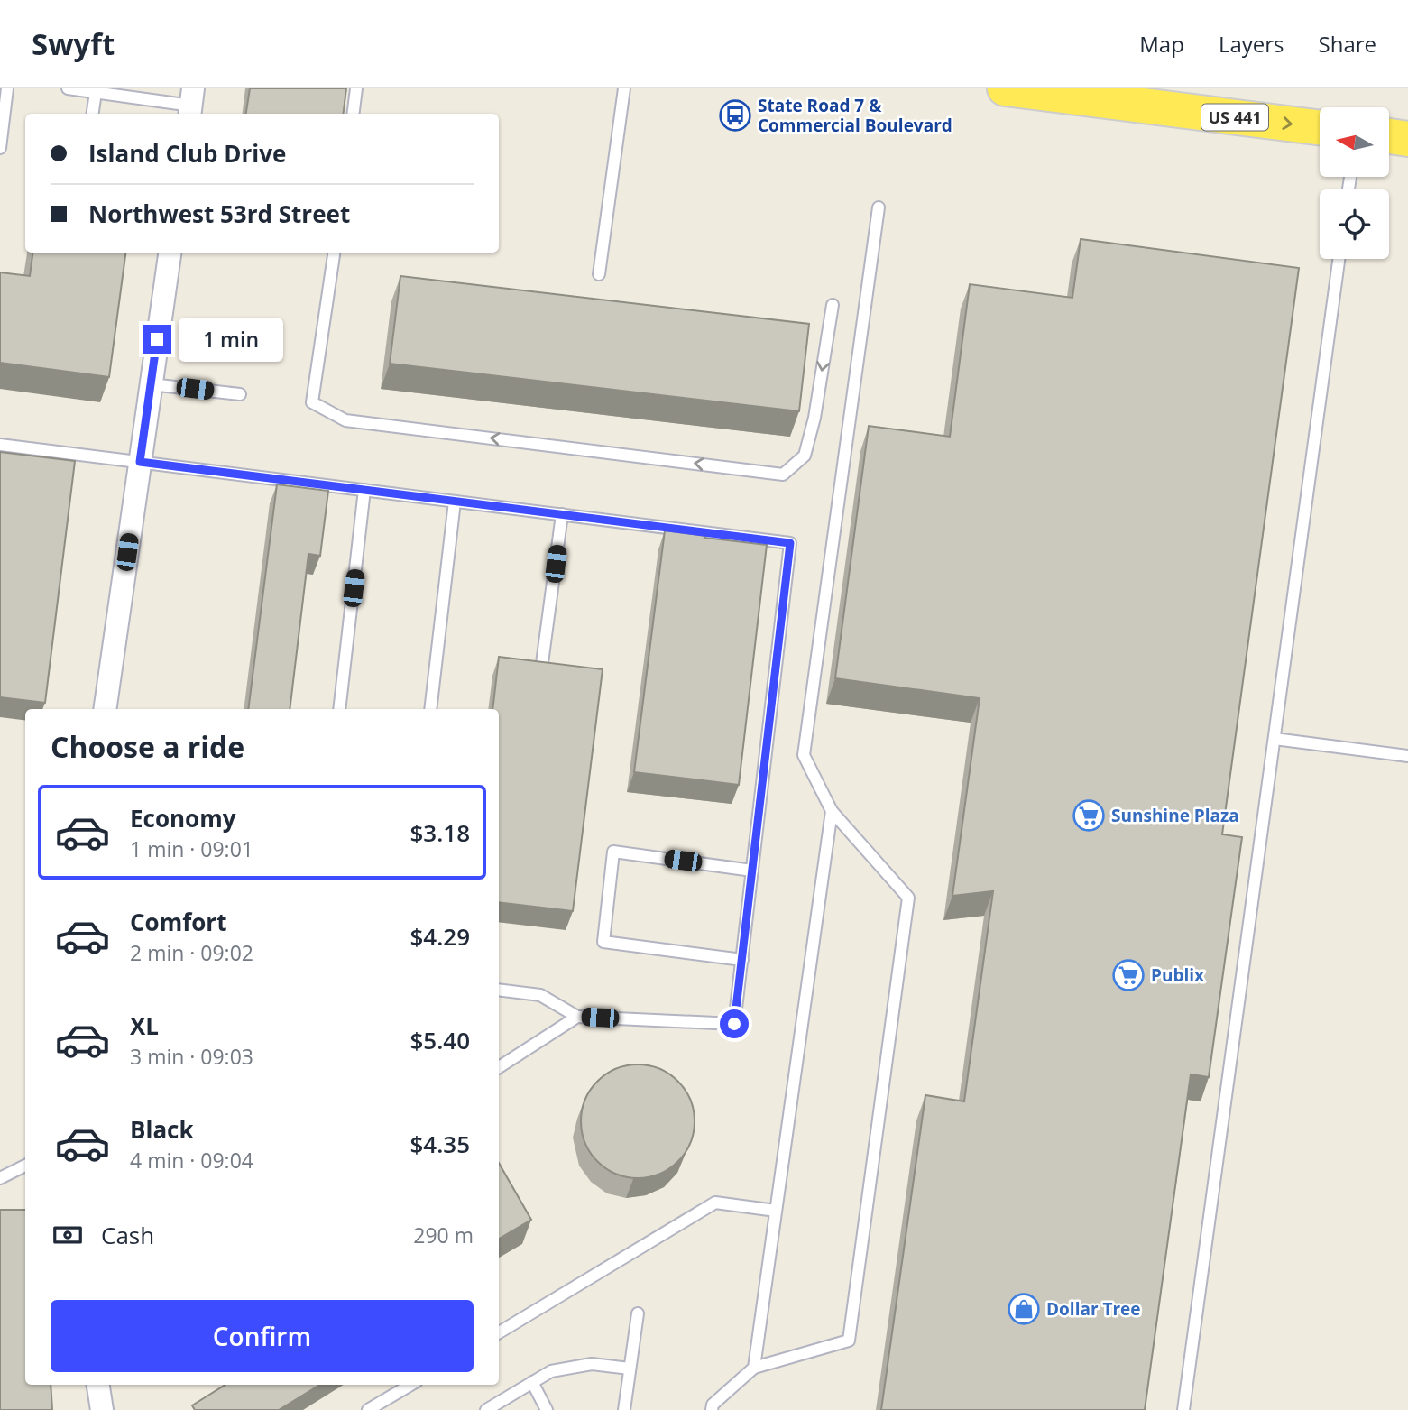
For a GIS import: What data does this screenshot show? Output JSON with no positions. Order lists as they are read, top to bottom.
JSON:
{
  "streets": {
    "main road": ["US 441"]
  },
  "places": {
    "bus stop": ["State Road 7 & Commercial Boulevard"],
    "supermarket": ["Sunshine Plaza", "Publix"],
    "shop": ["Dollar Tree"]
  },
  "north": "left",
  "page": {
    "header": "Swyft",
    "nav": ["Map", "Layers", "Share"],
    "banner": ["Island Club Drive", "Northwest 53rd Street"],
    "bubble": "1 min",
    "heading": "Choose a ride",
    "list": [
      {
        "name": "Economy",
        "note": "1 min · 09:01",
        "value": "$3.18"
      },
      {
        "name": "Comfort",
        "note": "2 min · 09:02",
        "value": "$4.29"
      },
      {
        "name": "XL",
        "note": "3 min · 09:03",
        "value": "$5.40"
      },
      {
        "name": "Black",
        "note": "4 min · 09:04",
        "value": "$4.35"
      }
    ],
    "pay": ["Cash", "290 m"],
    "buttons": "Confirm"
  }
}
